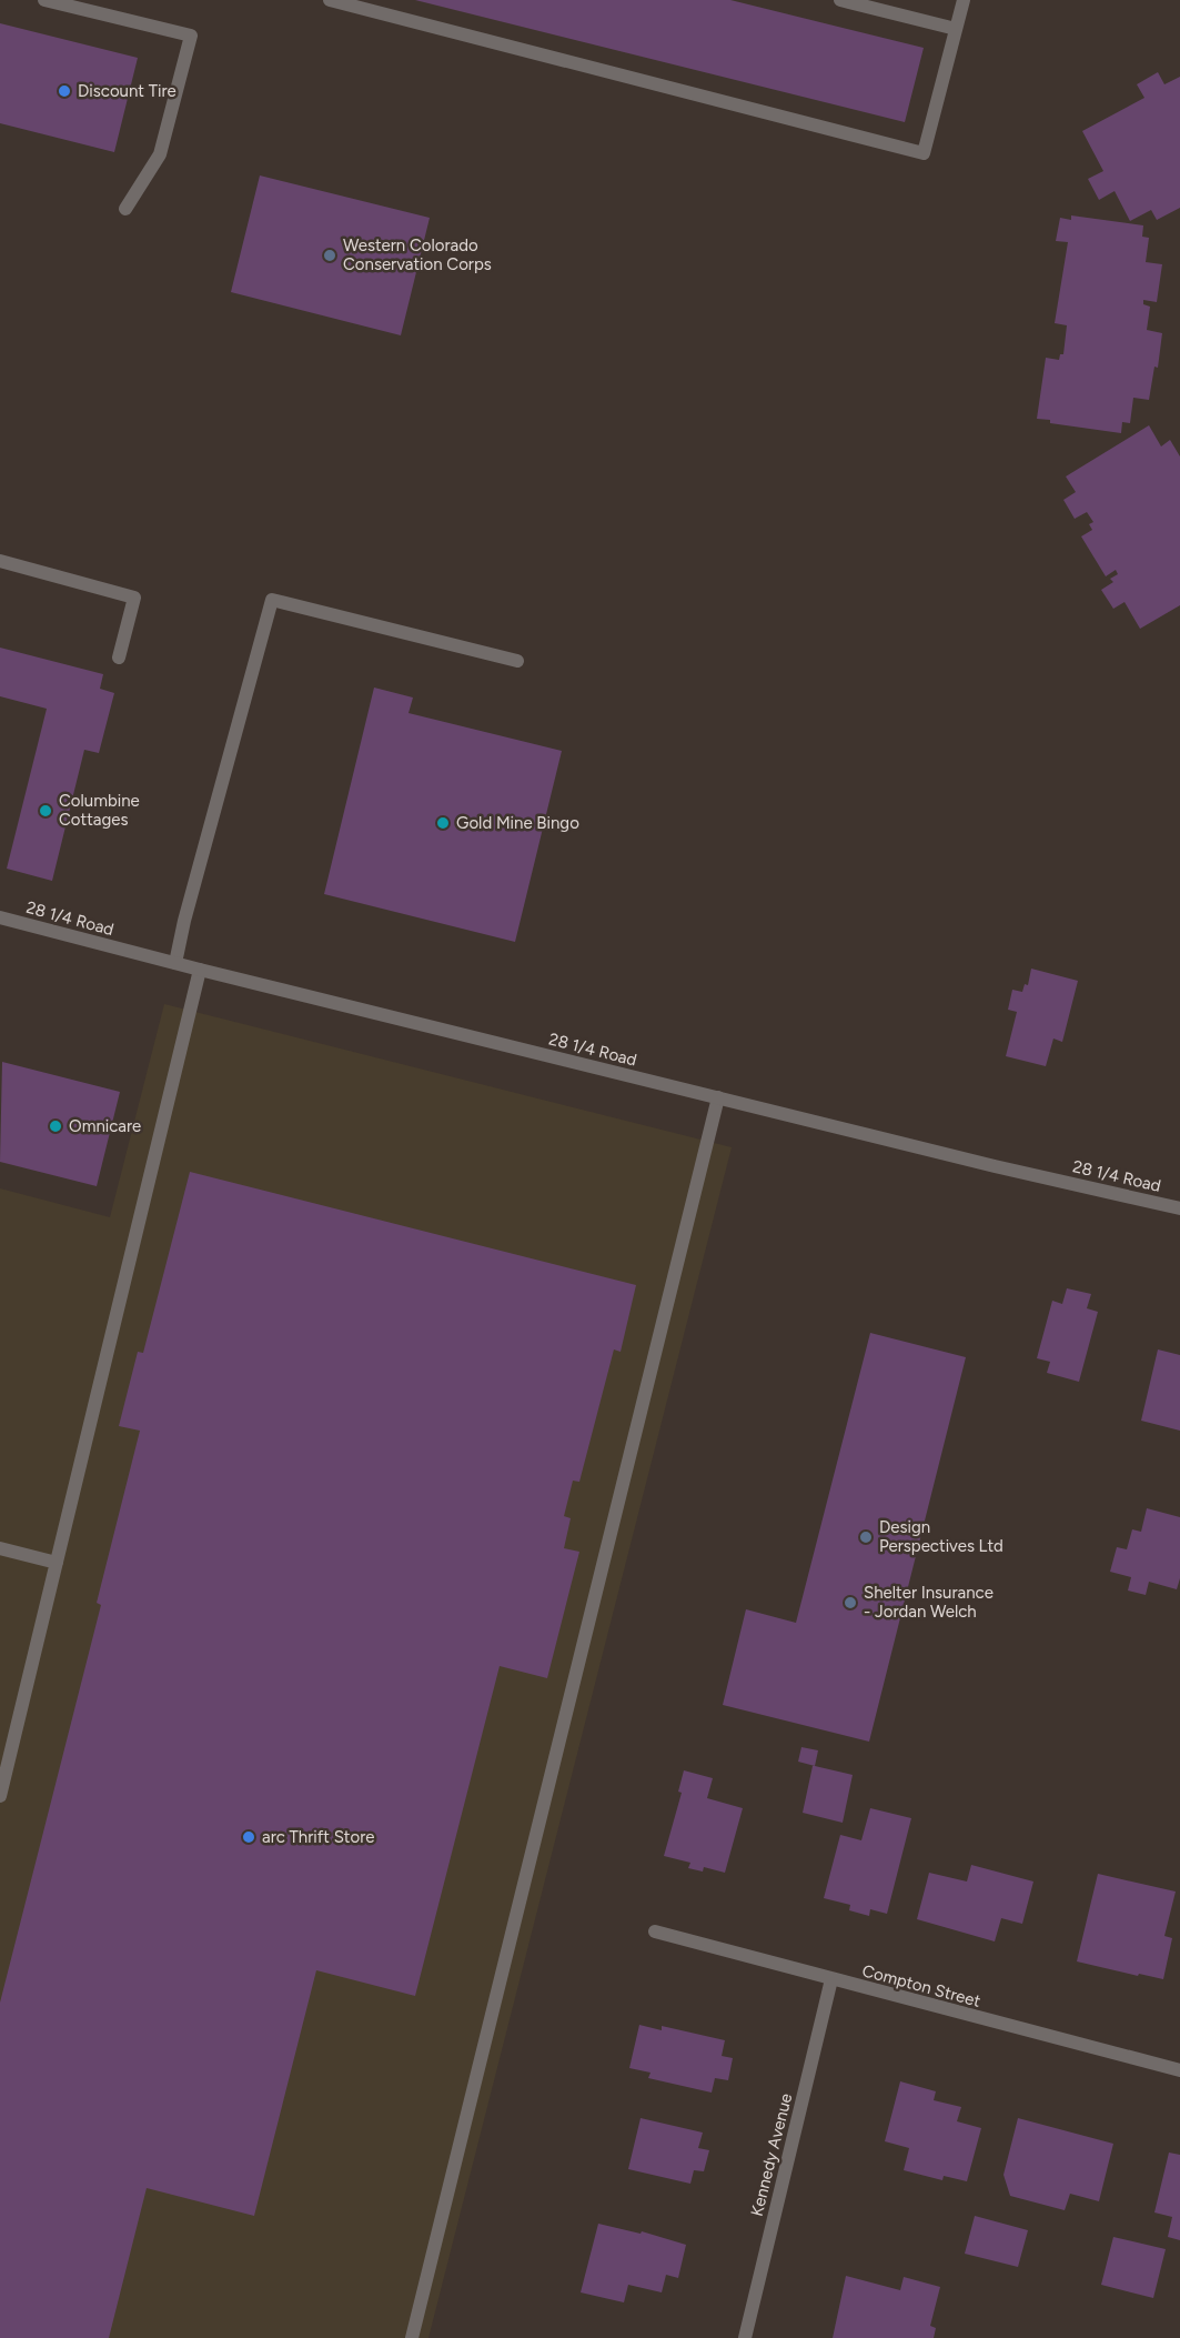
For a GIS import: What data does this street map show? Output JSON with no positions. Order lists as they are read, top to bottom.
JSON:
{
  "streets": {
    "street": ["28 1/4 Road", "Compton Street", "Kennedy Avenue"]
  },
  "crossings": [
    ["Compton Street", "Kennedy Avenue"]
  ],
  "places": [
    "Discount Tire",
    "Western Colorado Conservation Corps",
    "Columbine Cottages",
    "Gold Mine Bingo",
    "Omnicare",
    "Design Perspectives Ltd",
    "Shelter Insurance - Jordan Welch",
    "arc Thrift Store"
  ]
}
